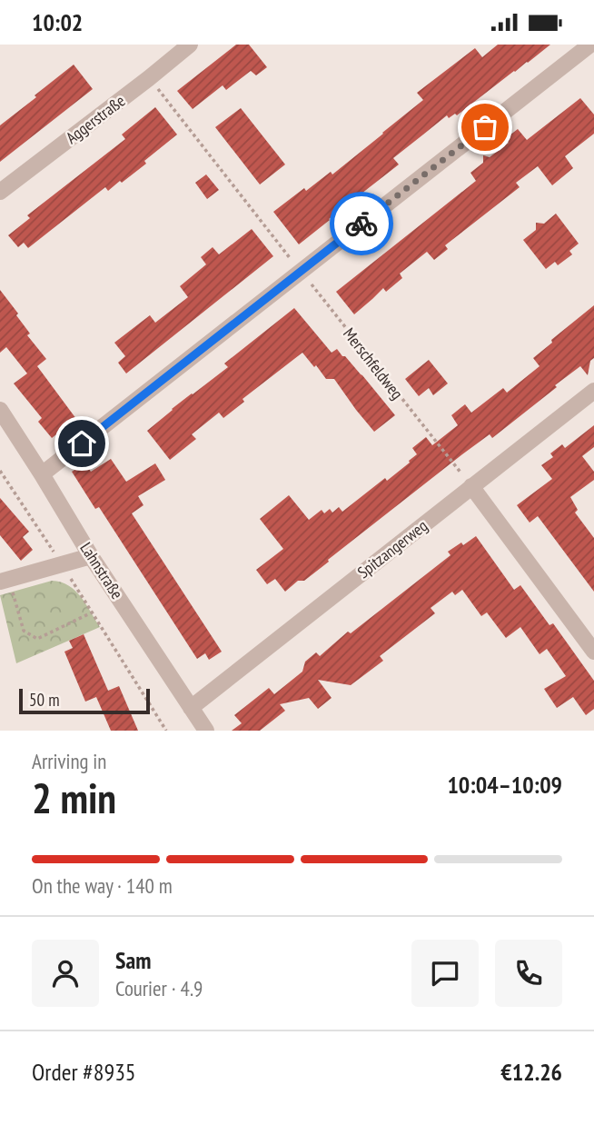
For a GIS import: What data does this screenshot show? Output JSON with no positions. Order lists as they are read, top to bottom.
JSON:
{
  "streets": {
    "street": ["Aggerstraße", "Spitzangerweg", "Lahnstraße"],
    "path": ["Merschfeldweg"]
  },
  "crossings": [
    ["Aggerstraße", "Merschfeldweg"],
    ["Merschfeldweg", "Spitzangerweg"],
    ["Spitzangerweg", "Lahnstraße"]
  ],
  "scale_bar": "50 m",
  "page": {
    "status": "10:02",
    "scale": "50 m",
    "heading": ["2 min", "Arriving in", "10:04–10:09"],
    "panel": [
      "Sam",
      "Courier · 4.9",
      "Order #8935",
      "€12.26"
    ],
    "bar": "On the way · 140 m"
  }
}
